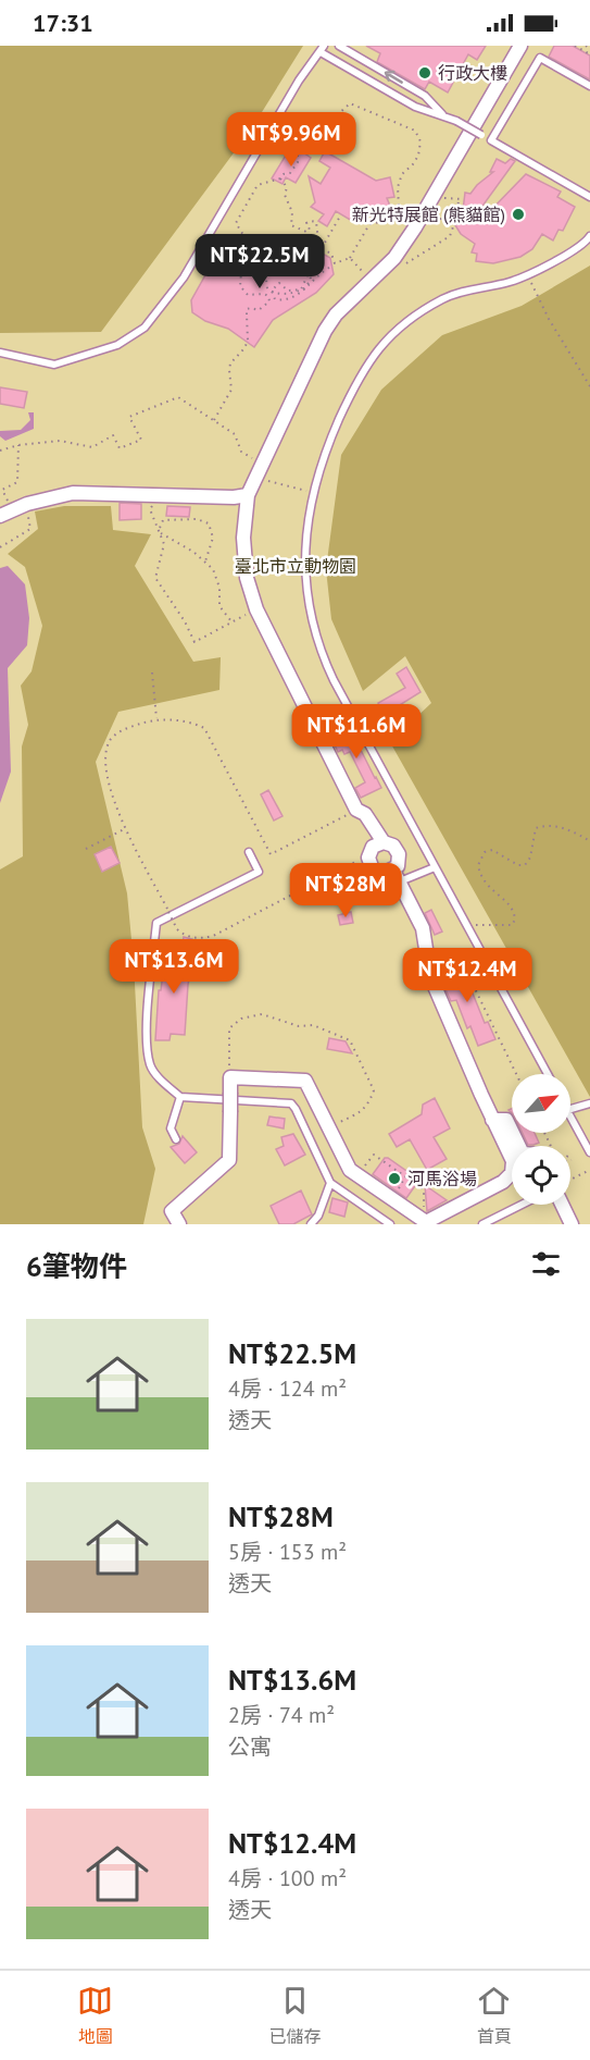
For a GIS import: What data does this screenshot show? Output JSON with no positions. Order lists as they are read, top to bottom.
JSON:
{
  "parks": ["臺北市立動物園"],
  "places": ["行政大樓", "新光特展館 (熊貓館)", "河馬浴場"],
  "north": "top right",
  "page": {
    "status": "17:31",
    "price": [
      "NT$9.96M",
      "NT$22.5M",
      "NT$11.6M",
      "NT$28M",
      "NT$13.6M",
      "NT$12.4M"
    ],
    "heading": "6筆物件",
    "list": [
      {
        "name": "NT$22.5M",
        "note": "4房 · 124 m² · 透天"
      },
      {
        "name": "NT$28M",
        "note": "5房 · 153 m² · 透天"
      },
      {
        "name": "NT$13.6M",
        "note": "2房 · 74 m² · 公寓"
      },
      {
        "name": "NT$12.4M",
        "note": "4房 · 100 m² · 透天"
      }
    ],
    "tabs": ["地圖", "已儲存", "首頁"]
  }
}
